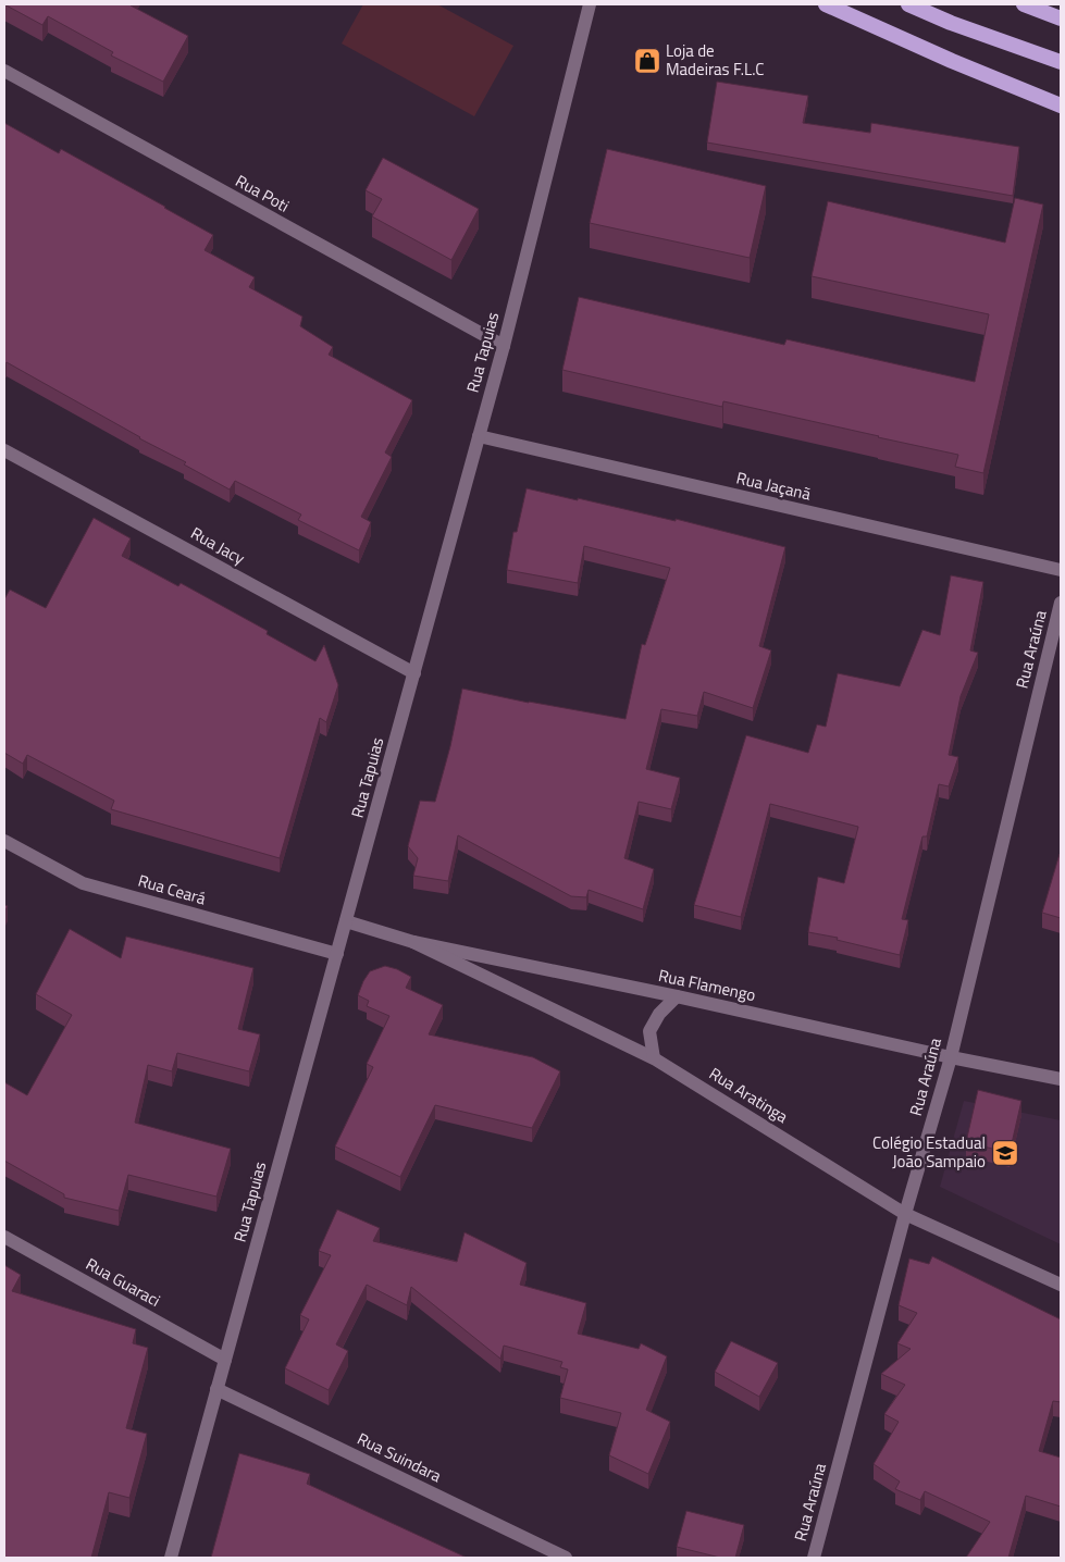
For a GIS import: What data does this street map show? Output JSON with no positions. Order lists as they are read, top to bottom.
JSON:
{
  "streets": {
    "street": [
      "Rua Poti",
      "Rua Tapuias",
      "Rua Jaçanã",
      "Rua Jacy",
      "Rua Araúna",
      "Rua Ceará",
      "Rua Flamengo",
      "Rua Aratinga",
      "Rua Guaraci",
      "Rua Suindara"
    ]
  },
  "crossings": [
    ["Rua Poti", "Rua Tapuias"],
    ["Rua Tapuias", "Rua Jaçanã"],
    ["Rua Tapuias", "Rua Jacy"],
    ["Rua Tapuias", "Rua Ceará"],
    ["Rua Tapuias", "Rua Flamengo"],
    ["Rua Tapuias", "Rua Guaraci"],
    ["Rua Tapuias", "Rua Suindara"],
    ["Rua Araúna", "Rua Flamengo"],
    ["Rua Araúna", "Rua Aratinga"],
    ["Rua Flamengo", "Rua Aratinga"]
  ],
  "places": {
    "shop": ["Loja de Madeiras F.L.C"],
    "school or university": ["Colégio Estadual João Sampaio"]
  }
}
